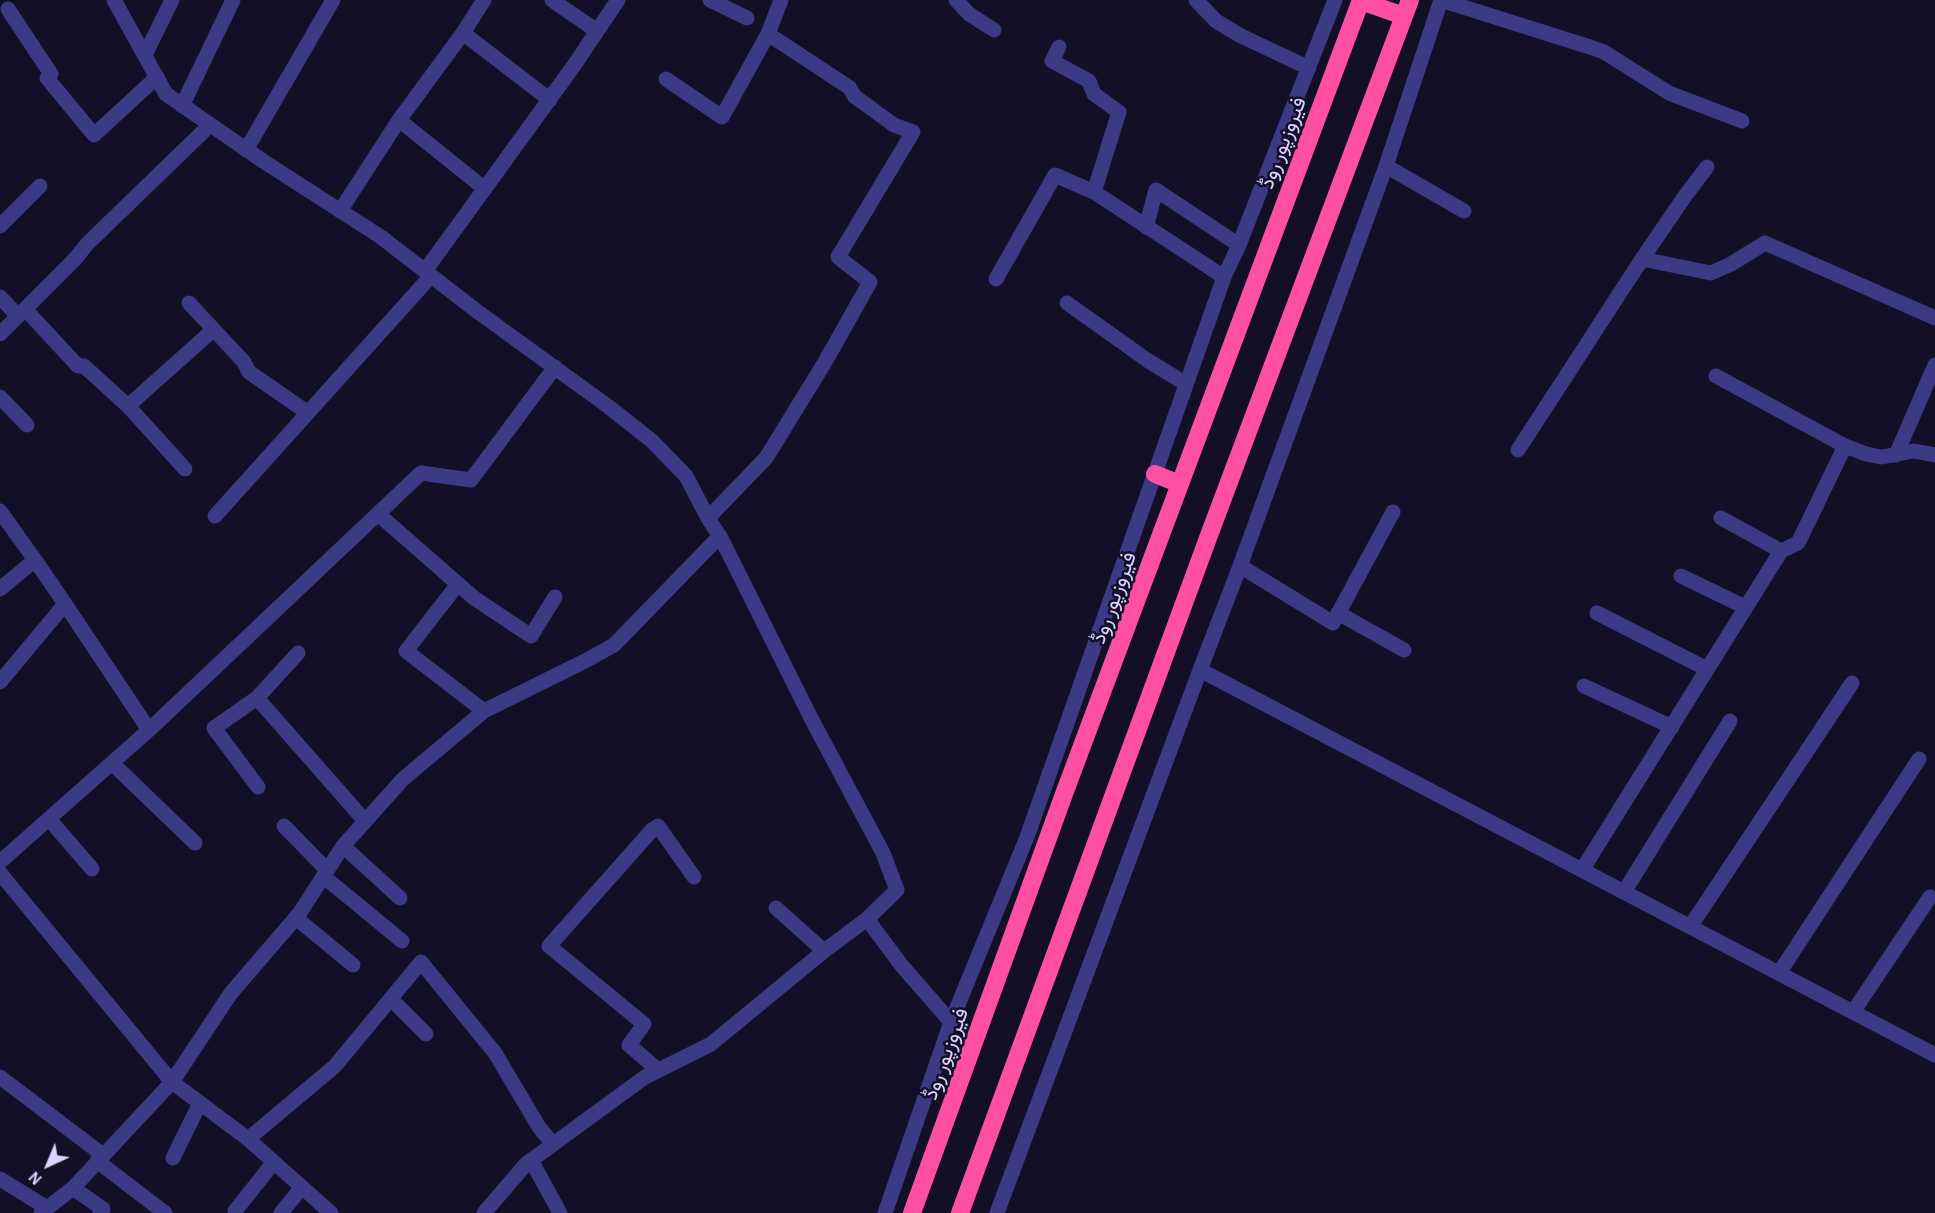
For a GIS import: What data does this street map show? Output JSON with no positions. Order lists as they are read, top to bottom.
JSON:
{
  "streets": {
    "highway": ["فیروزپور روڈ"]
  },
  "north": "bottom left"
}
